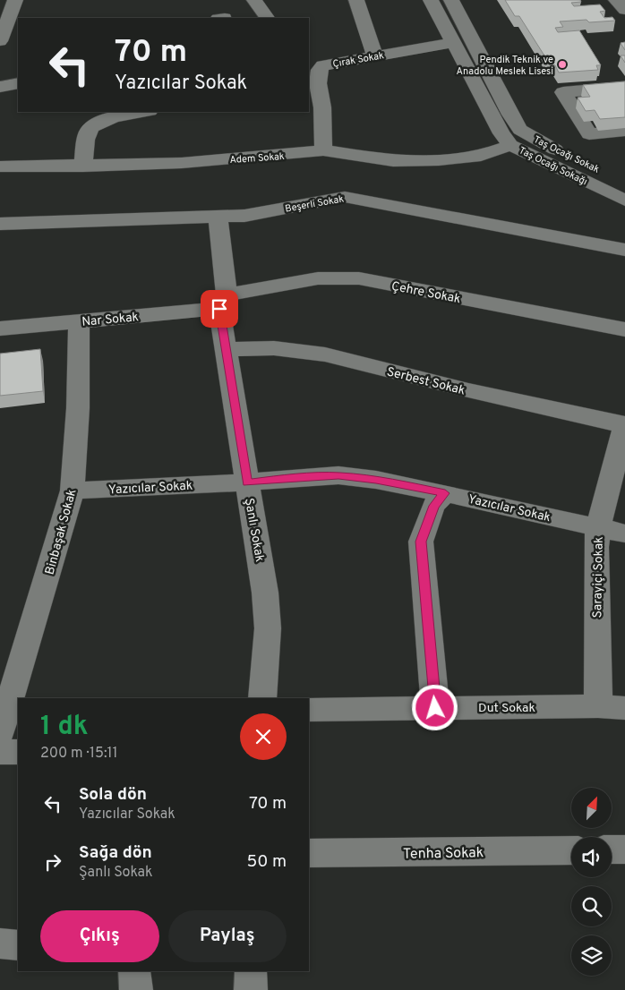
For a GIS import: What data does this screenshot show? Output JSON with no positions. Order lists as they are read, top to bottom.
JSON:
{
  "streets": {
    "street": [
      "Çırak Sokak",
      "Taş Ocağı Sokak",
      "Adem Sokak",
      "Taş Ocağı Sokağı",
      "Beşerli Sokak",
      "Çehre Sokak",
      "Nar Sokak",
      "Serbest Sokak",
      "Yazıcılar Sokak",
      "Şanlı Sokak",
      "Binbaşak Sokak",
      "Sarayiçi Sokak",
      "Dut Sokak",
      "Tenha Sokak"
    ]
  },
  "crossings": [
    ["Çırak Sokak", "Adem Sokak"],
    ["Çırak Sokak", "Taş Ocağı Sokağı"],
    ["Adem Sokak", "Taş Ocağı Sokağı"],
    ["Beşerli Sokak", "Şanlı Sokak"],
    ["Çehre Sokak", "Nar Sokak"],
    ["Çehre Sokak", "Şanlı Sokak"],
    ["Nar Sokak", "Şanlı Sokak"],
    ["Nar Sokak", "Binbaşak Sokak"],
    ["Serbest Sokak", "Şanlı Sokak"],
    ["Serbest Sokak", "Sarayiçi Sokak"],
    ["Yazıcılar Sokak", "Şanlı Sokak"],
    ["Yazıcılar Sokak", "Binbaşak Sokak"],
    ["Yazıcılar Sokak", "Sarayiçi Sokak"],
    ["Sarayiçi Sokak", "Dut Sokak"]
  ],
  "places": ["Pendik Teknik ve Anadolu Meslek Lisesi"],
  "north": "top right",
  "page": {
    "turn": ["70 m", "Yazıcılar Sokak"],
    "heading": ["1 dk", "200 m · 15:11"],
    "list": [
      {
        "name": "Sola dön",
        "note": "Yazıcılar Sokak",
        "value": "70 m"
      },
      {
        "name": "Sağa dön",
        "note": "Şanlı Sokak",
        "value": "50 m"
      }
    ],
    "buttons": ["Çıkış", "Paylaş"]
  }
}
